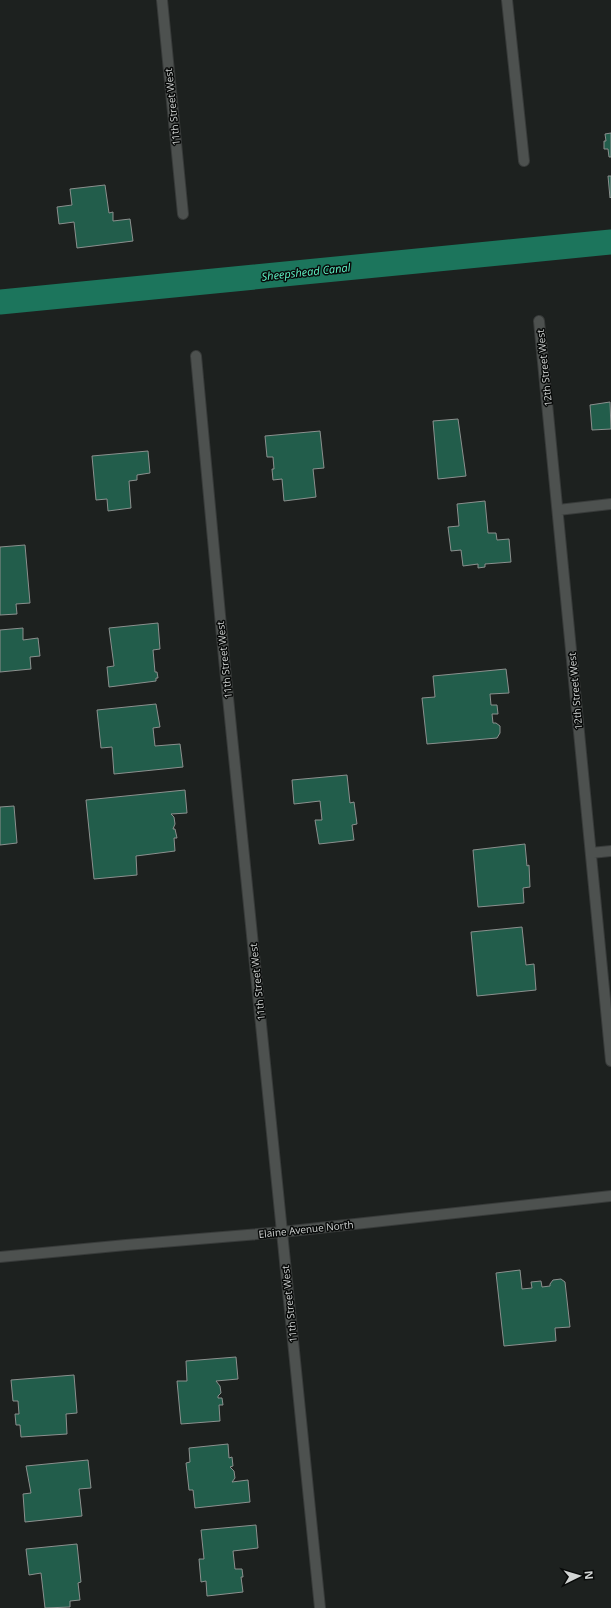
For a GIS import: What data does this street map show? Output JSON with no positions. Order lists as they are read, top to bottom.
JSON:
{
  "streets": {
    "street": ["11th Street West", "12th Street West", "Elaine Avenue North"]
  },
  "crossings": [
    ["11th Street West", "Elaine Avenue North"]
  ],
  "water": ["Sheepshead Canal"],
  "north": "right"
}
